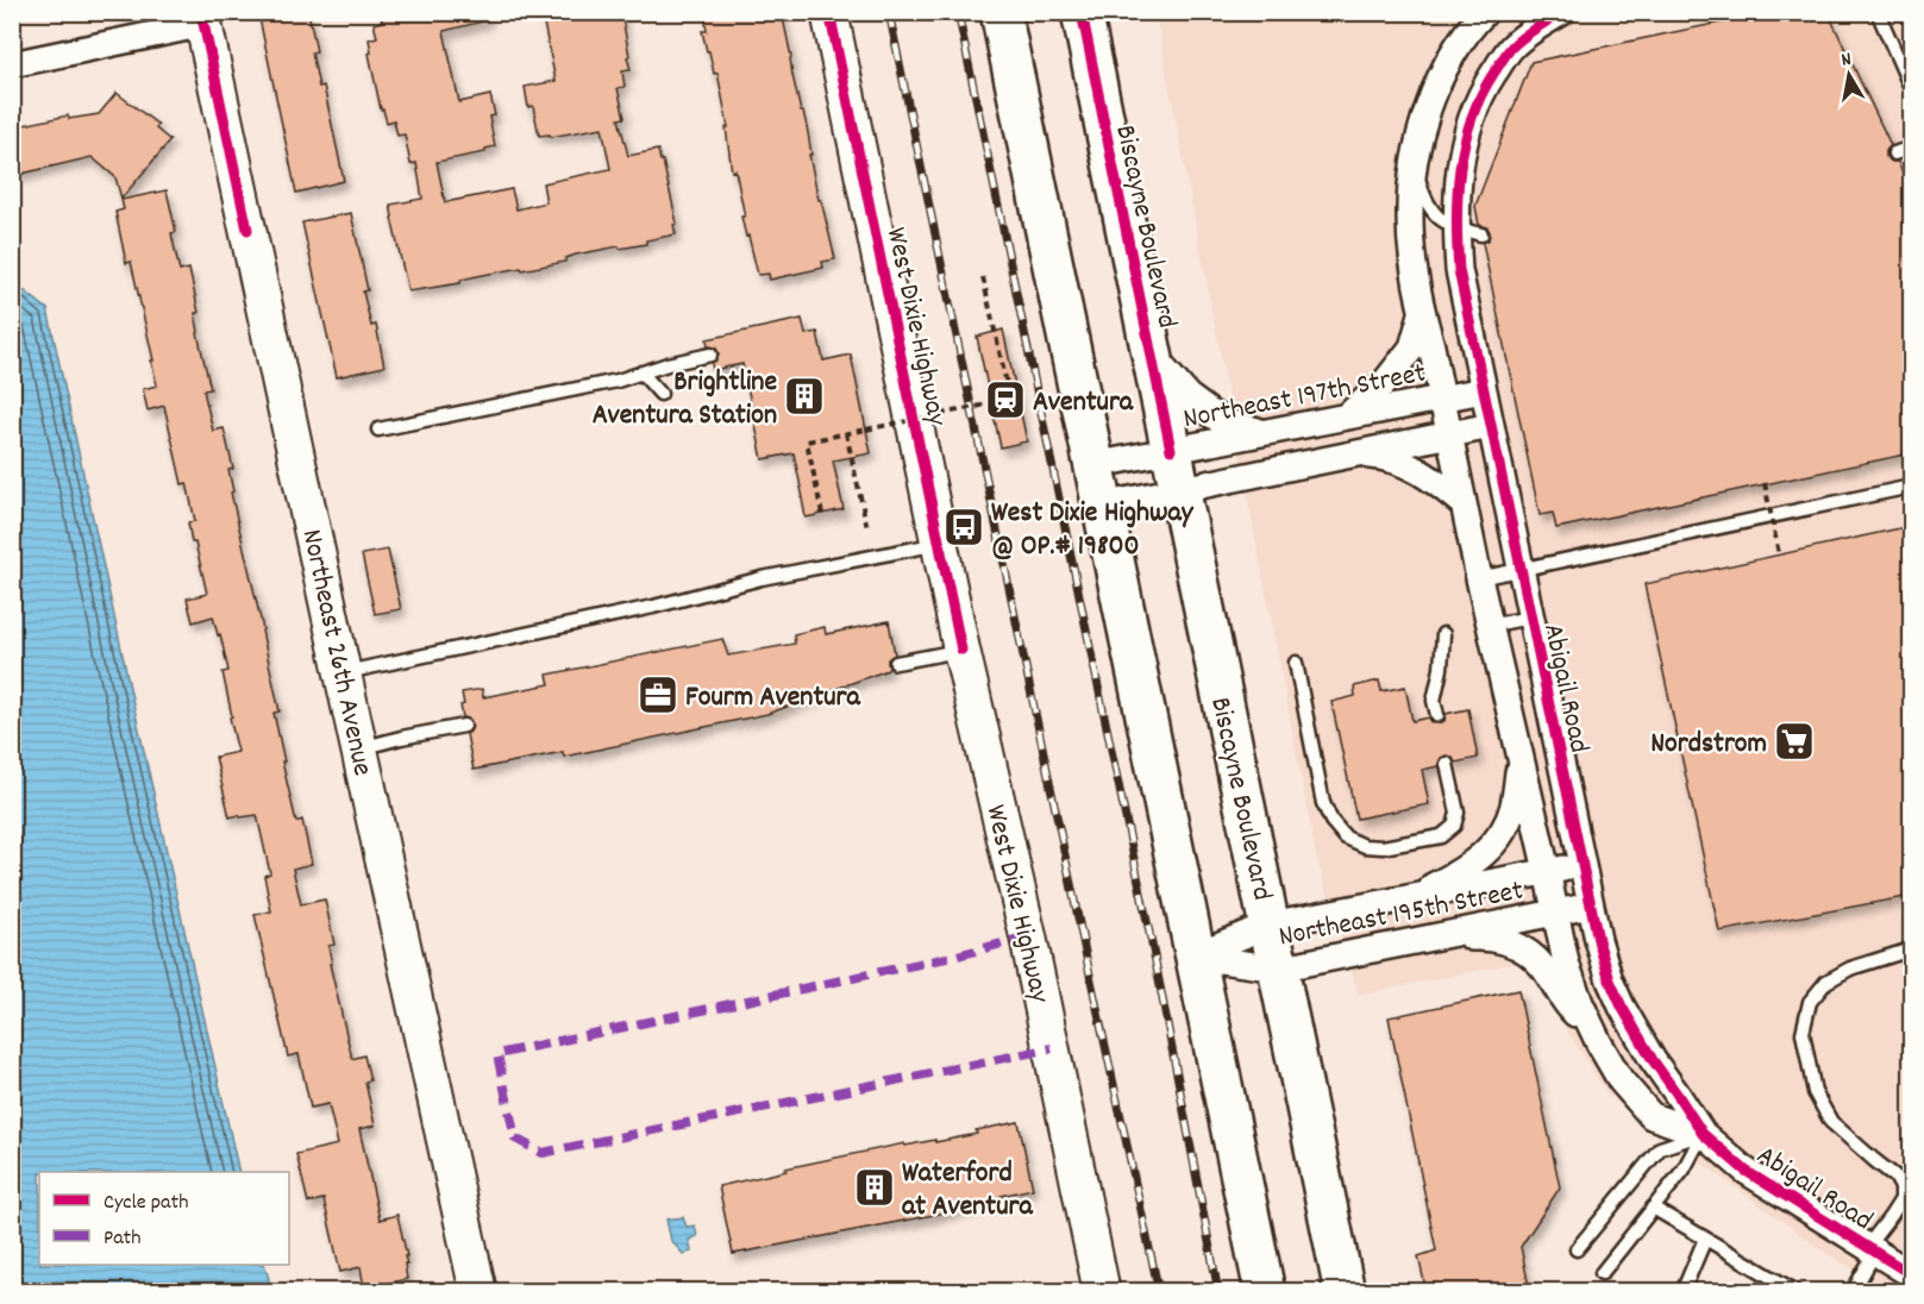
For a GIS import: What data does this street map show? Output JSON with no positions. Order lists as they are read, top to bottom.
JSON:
{
  "streets": {
    "main road": ["Biscayne Boulevard"],
    "street": [
      "West Dixie Highway",
      "Northeast 197th Street",
      "Northeast 26th Avenue",
      "Abigail Road",
      "Northeast 195th Street"
    ]
  },
  "crossings": [
    ["Biscayne Boulevard", "Northeast 197th Street"],
    ["Biscayne Boulevard", "Northeast 195th Street"],
    ["Northeast 197th Street", "Abigail Road"],
    ["Abigail Road", "Northeast 195th Street"]
  ],
  "places": {
    "building": ["Brightline Aventura Station", "Waterford at Aventura"],
    "station": ["Aventura"],
    "bus stop": ["West Dixie Highway @ OP.# 19800"],
    "office": ["Fourm Aventura"],
    "supermarket": ["Nordstrom"]
  },
  "legend": ["Cycle path", "Path"],
  "north": "top"
}
